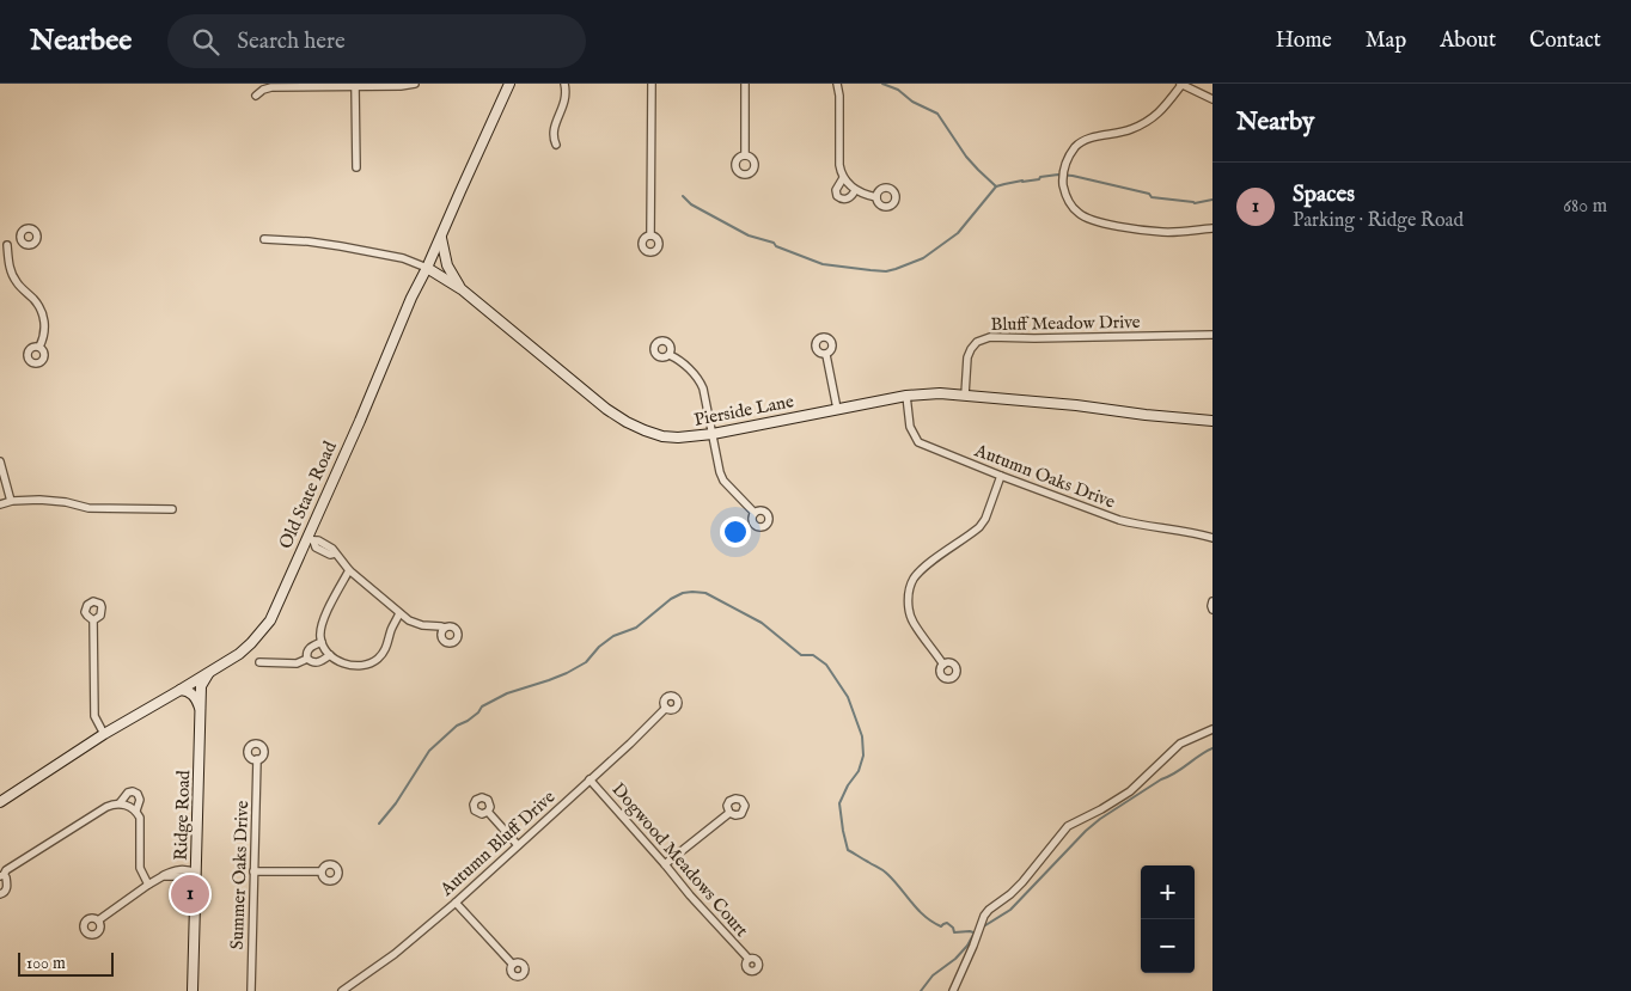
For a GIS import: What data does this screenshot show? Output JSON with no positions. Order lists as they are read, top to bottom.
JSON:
{
  "streets": {
    "street": [
      "Bluff Meadow Drive",
      "Pierside Lane",
      "Autumn Oaks Drive",
      "Old State Road",
      "Ridge Road",
      "Autumn Bluff Drive",
      "Dogwood Meadows Court",
      "Summer Oaks Drive"
    ]
  },
  "crossings": [
    ["Bluff Meadow Drive", "Pierside Lane"],
    ["Pierside Lane", "Autumn Oaks Drive"],
    ["Pierside Lane", "Old State Road"],
    ["Old State Road", "Ridge Road"],
    ["Autumn Bluff Drive", "Dogwood Meadows Court"]
  ],
  "scale_bar": "100 m",
  "page": {
    "header": "Nearbee",
    "search": "Search here",
    "nav": [
      "Home",
      "Map",
      "About",
      "Contact"
    ],
    "heading": "Nearby",
    "list": [
      {
        "mark": "1",
        "name": "Spaces",
        "note": "Parking · Ridge Road",
        "value": "680 m"
      }
    ],
    "map_buttons": ["+", "−"],
    "pins": "1",
    "scale": "100 m"
  }
}
